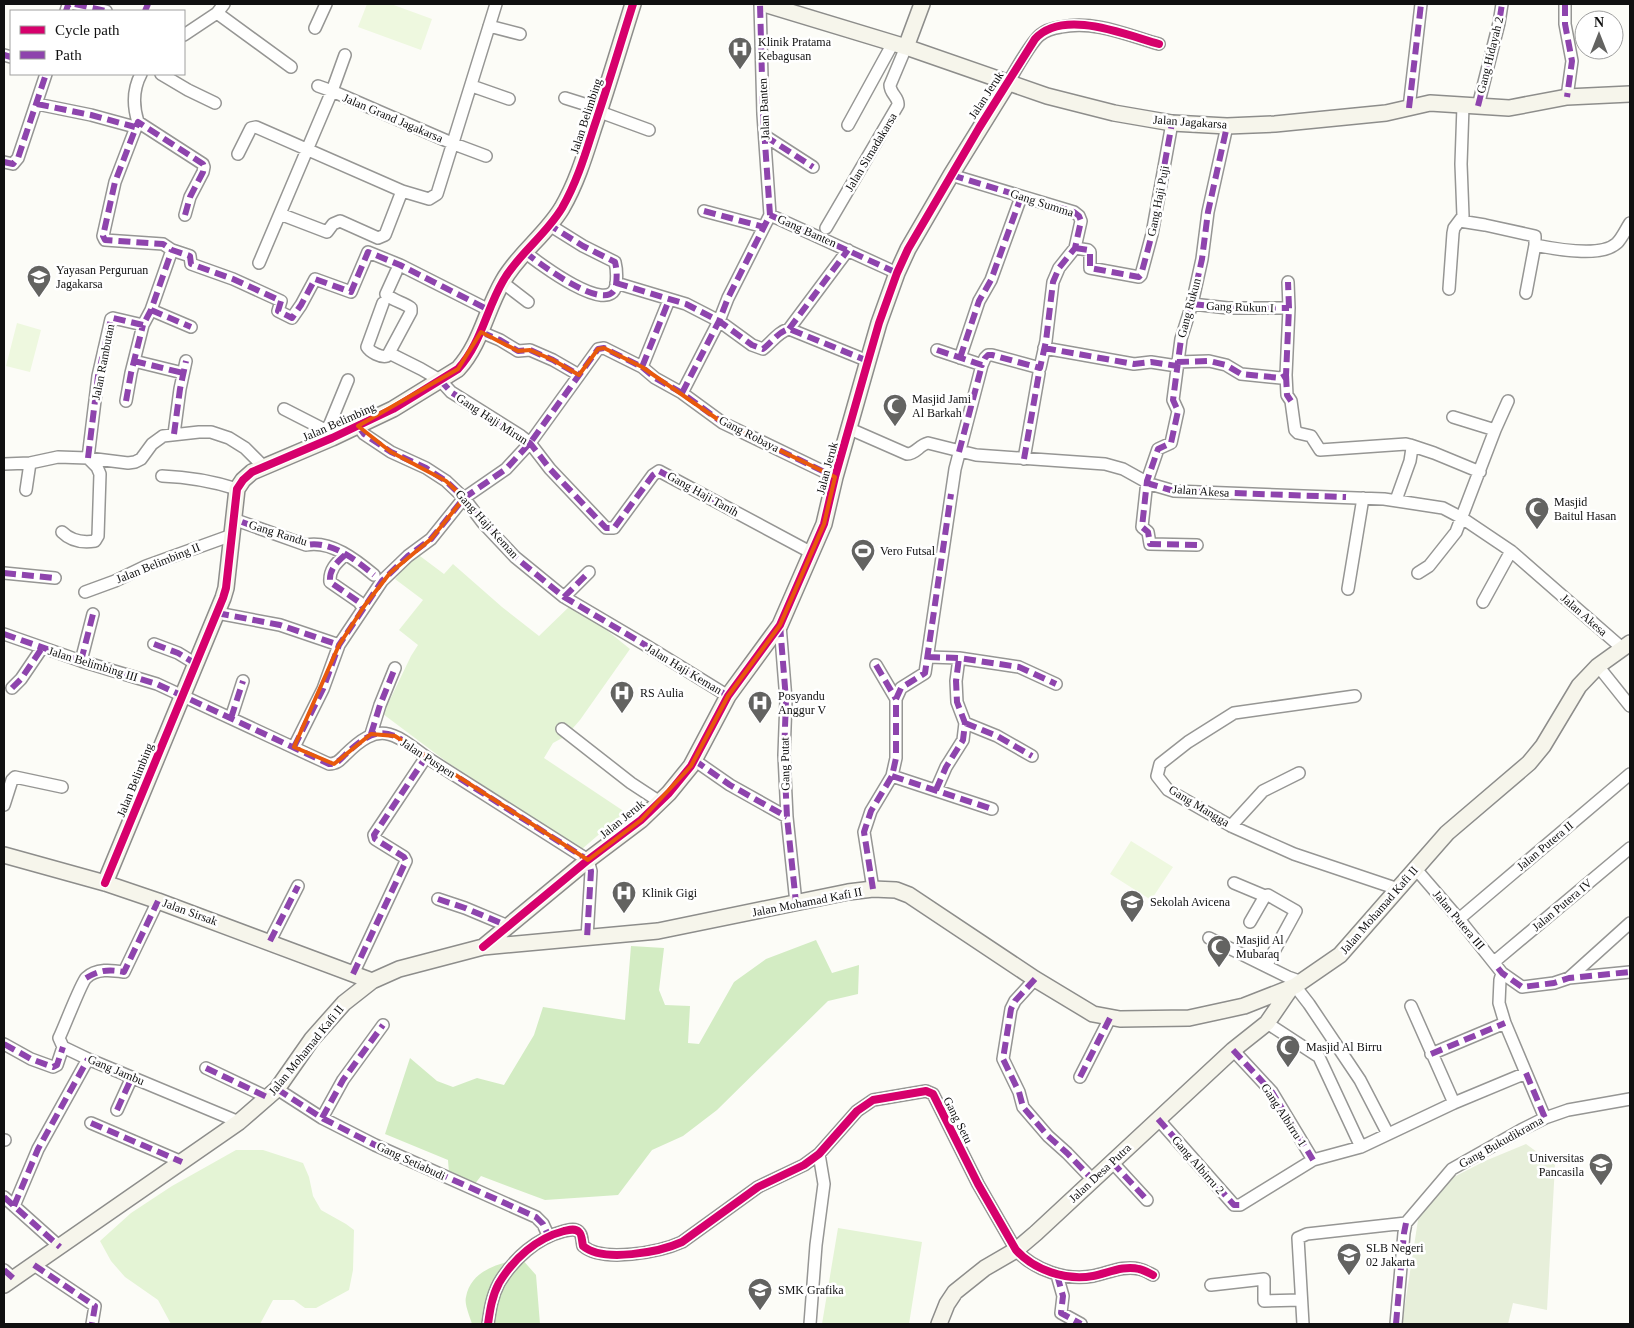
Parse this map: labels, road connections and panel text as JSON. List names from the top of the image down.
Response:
{
  "streets": {
    "street": [
      "Gang Hidayah 2",
      "Jalan Jeruk",
      "Jalan Banten",
      "Jalan Belimbing",
      "Jalan Grand Jagakarsa",
      "Jalan Jagakarsa",
      "Jalan Simadakarsa",
      "Gang Haji Puji",
      "Gang Summa",
      "Gang Banten",
      "Gang Rukun I",
      "Gang Rukun",
      "Jalan Rambutan",
      "Gang Haji Mirun",
      "Gang Robaya",
      "Jalan Akesa",
      "Gang Haji Tanih",
      "Gang Haji Keman",
      "Gang Randu",
      "Jalan Belimbing II",
      "Jalan Belimbing III",
      "Jalan Haji Keman",
      "Jalan Puspen",
      "Gang Putat",
      "Gang Mangga",
      "Jalan Putera II",
      "Jalan Mohamad Kafi II",
      "Jalan Putera IV",
      "Jalan Sirsak",
      "Jalan Putera III",
      "Gang Jambu",
      "Gang Albirru 1",
      "Gang Setu",
      "Gang Bukudikrama",
      "Gang Setiabudi",
      "Gang Albirru 2",
      "Jalan Desa Putra"
    ]
  },
  "crossings": [
    ["Gang Hidayah 2", "Jalan Jagakarsa"],
    ["Jalan Jeruk", "Jalan Jagakarsa"],
    ["Jalan Jeruk", "Gang Summa"],
    ["Jalan Jeruk", "Gang Banten"],
    ["Jalan Jeruk", "Gang Robaya"],
    ["Jalan Jeruk", "Jalan Akesa"],
    ["Jalan Jeruk", "Gang Haji Tanih"],
    ["Jalan Jeruk", "Jalan Haji Keman"],
    ["Jalan Jeruk", "Jalan Puspen"],
    ["Jalan Jeruk", "Gang Putat"],
    ["Jalan Jeruk", "Jalan Mohamad Kafi II"],
    ["Jalan Banten", "Gang Banten"],
    ["Jalan Belimbing", "Gang Haji Mirun"],
    ["Jalan Belimbing", "Gang Haji Keman"],
    ["Jalan Belimbing", "Gang Randu"],
    ["Jalan Belimbing", "Jalan Belimbing II"],
    ["Jalan Belimbing", "Jalan Belimbing III"],
    ["Jalan Belimbing", "Jalan Sirsak"],
    ["Jalan Jagakarsa", "Jalan Simadakarsa"],
    ["Jalan Jagakarsa", "Gang Haji Puji"],
    ["Jalan Jagakarsa", "Gang Rukun"],
    ["Gang Haji Puji", "Gang Summa"],
    ["Gang Banten", "Gang Robaya"],
    ["Gang Rukun I", "Gang Rukun"],
    ["Gang Rukun", "Jalan Akesa"],
    ["Gang Haji Mirun", "Gang Haji Tanih"],
    ["Jalan Akesa", "Jalan Mohamad Kafi II"],
    ["Gang Haji Keman", "Jalan Haji Keman"],
    ["Gang Putat", "Jalan Mohamad Kafi II"],
    ["Gang Mangga", "Jalan Mohamad Kafi II"],
    ["Jalan Putera II", "Jalan Putera III"],
    ["Jalan Mohamad Kafi II", "Jalan Sirsak"],
    ["Jalan Mohamad Kafi II", "Jalan Putera III"],
    ["Jalan Mohamad Kafi II", "Gang Jambu"],
    ["Jalan Mohamad Kafi II", "Gang Setiabudi"],
    ["Jalan Mohamad Kafi II", "Jalan Desa Putra"],
    ["Jalan Putera IV", "Jalan Putera III"],
    ["Gang Albirru 1", "Gang Albirru 2"],
    ["Gang Albirru 1", "Jalan Desa Putra"],
    ["Gang Setu", "Jalan Desa Putra"],
    ["Gang Albirru 2", "Jalan Desa Putra"]
  ],
  "places": {
    "hospital": [
      "Klinik Pratama Kebagusan",
      "RS Aulia",
      "Posyandu Anggur V",
      "Klinik Gigi"
    ],
    "school or university": [
      "Yayasan Perguruan Jagakarsa",
      "Sekolah Avicena",
      "Universitas Pancasila",
      "SLB Negeri 02 Jakarta",
      "SMK Grafika"
    ],
    "mosque": [
      "Masjid Jami Al Barkah",
      "Masjid Baitul Hasan",
      "Masjid Al Mubaraq",
      "Masjid Al Birru"
    ],
    "sports": ["Vero Futsal"]
  },
  "legend": ["Cycle path", "Path"],
  "north": "top"
}
